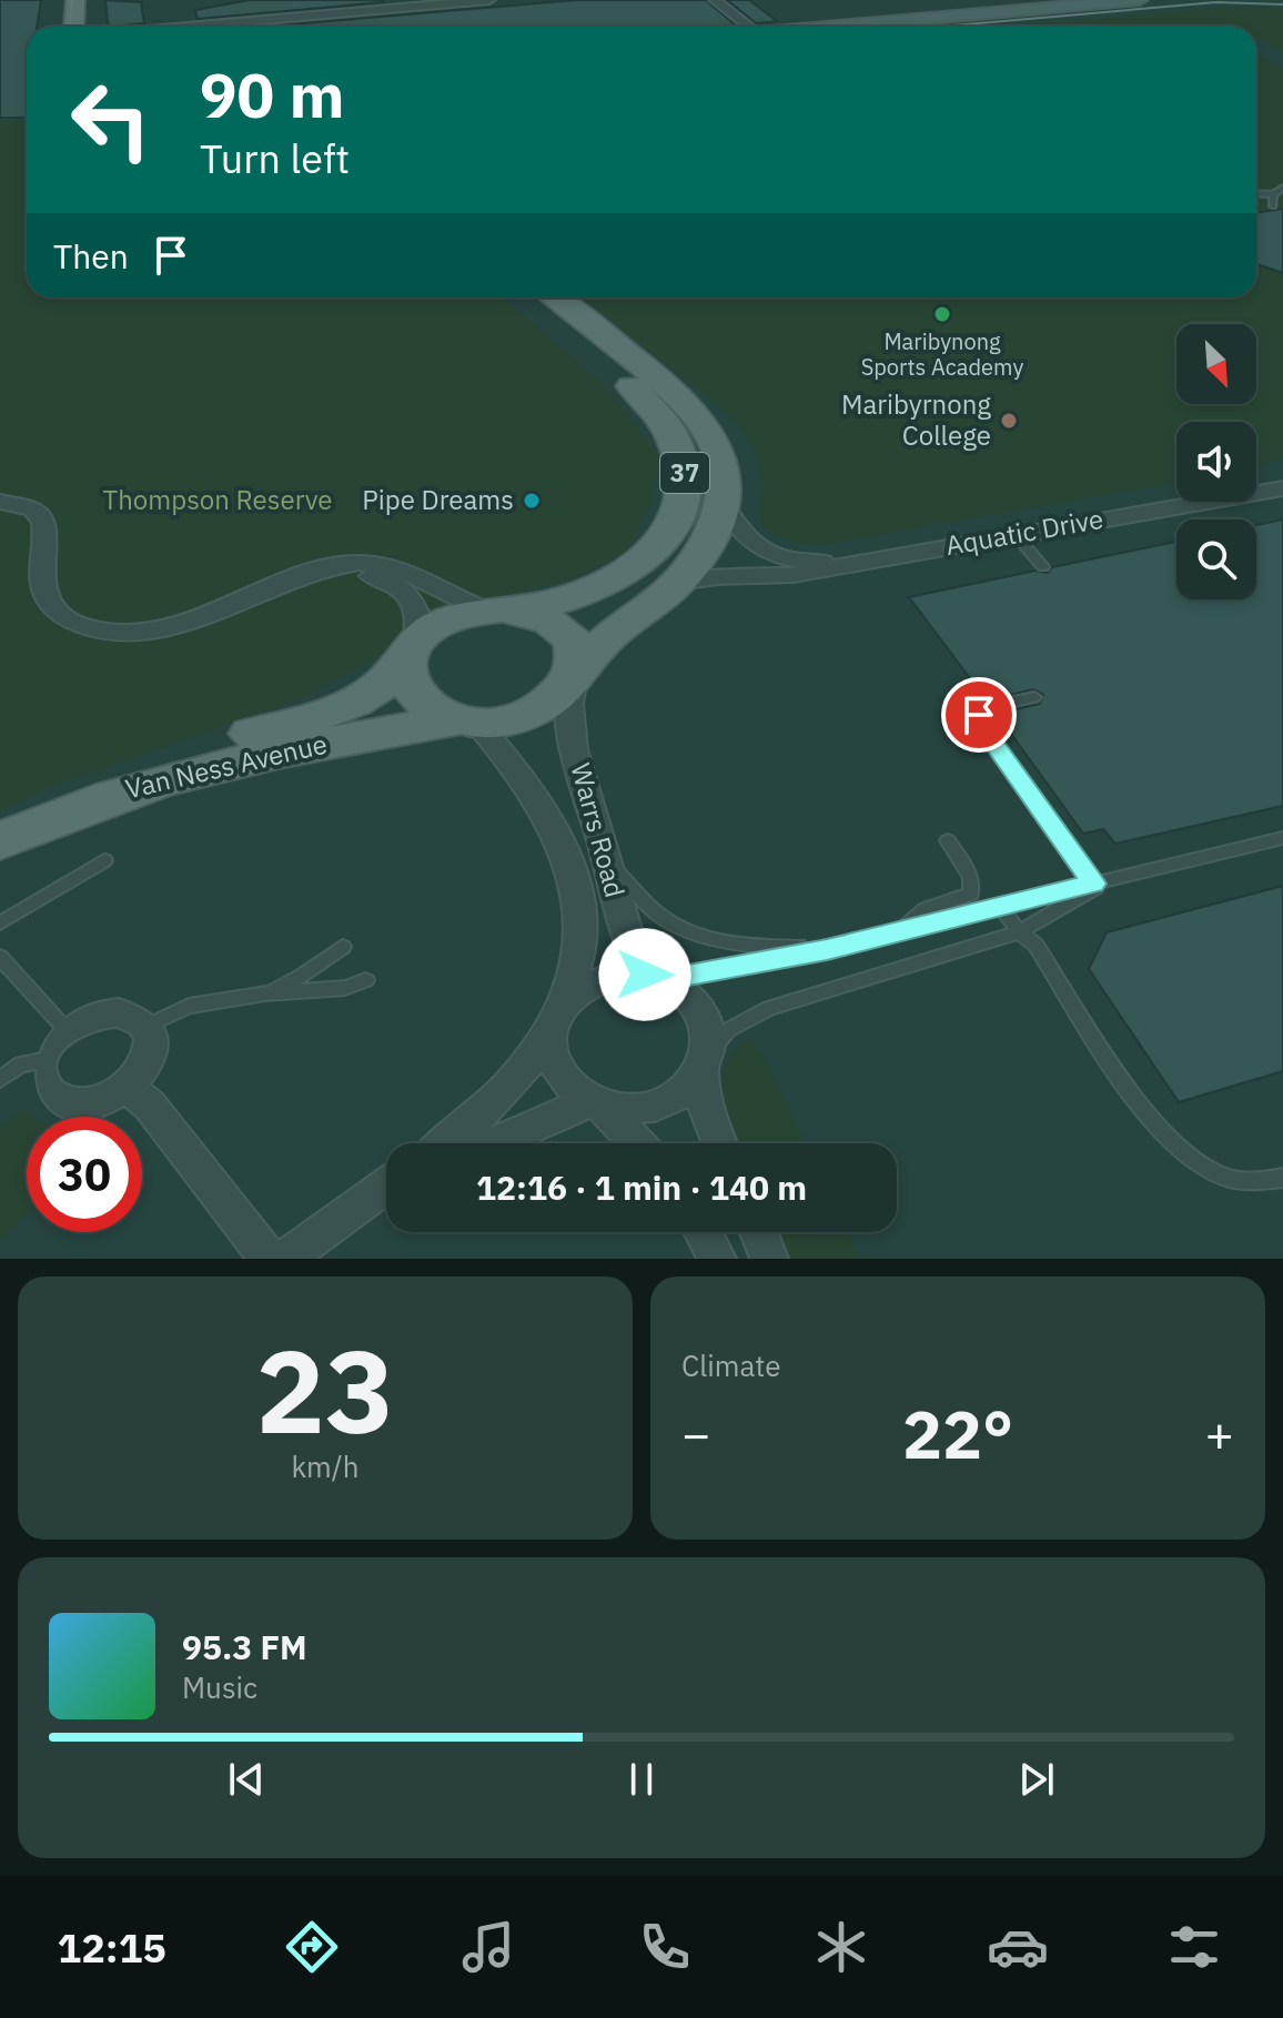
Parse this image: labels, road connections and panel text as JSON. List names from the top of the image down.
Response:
{
  "streets": {
    "main road": ["37", "Van Ness Avenue"],
    "street": ["Aquatic Drive", "Warrs Road"]
  },
  "crossings": [
    ["37", "Aquatic Drive"],
    ["37", "Van Ness Avenue"],
    ["37", "Warrs Road"],
    ["Van Ness Avenue", "Warrs Road"]
  ],
  "parks": ["Thompson Reserve"],
  "places": ["Maribynong Sports Academy", "Maribyrnong College", "Pipe Dreams"],
  "north": "bottom right",
  "page": {
    "turn": ["90 m", "Turn left"],
    "then": "Then",
    "limit": "30",
    "trip": "12:16 · 1 min · 140 m",
    "tile": [
      ["23", "km/h"],
      "Climate"
    ],
    "heat": ["−", "22°", "+"],
    "song": ["95.3 FM", "Music"],
    "tabs": "12:15"
  }
}
